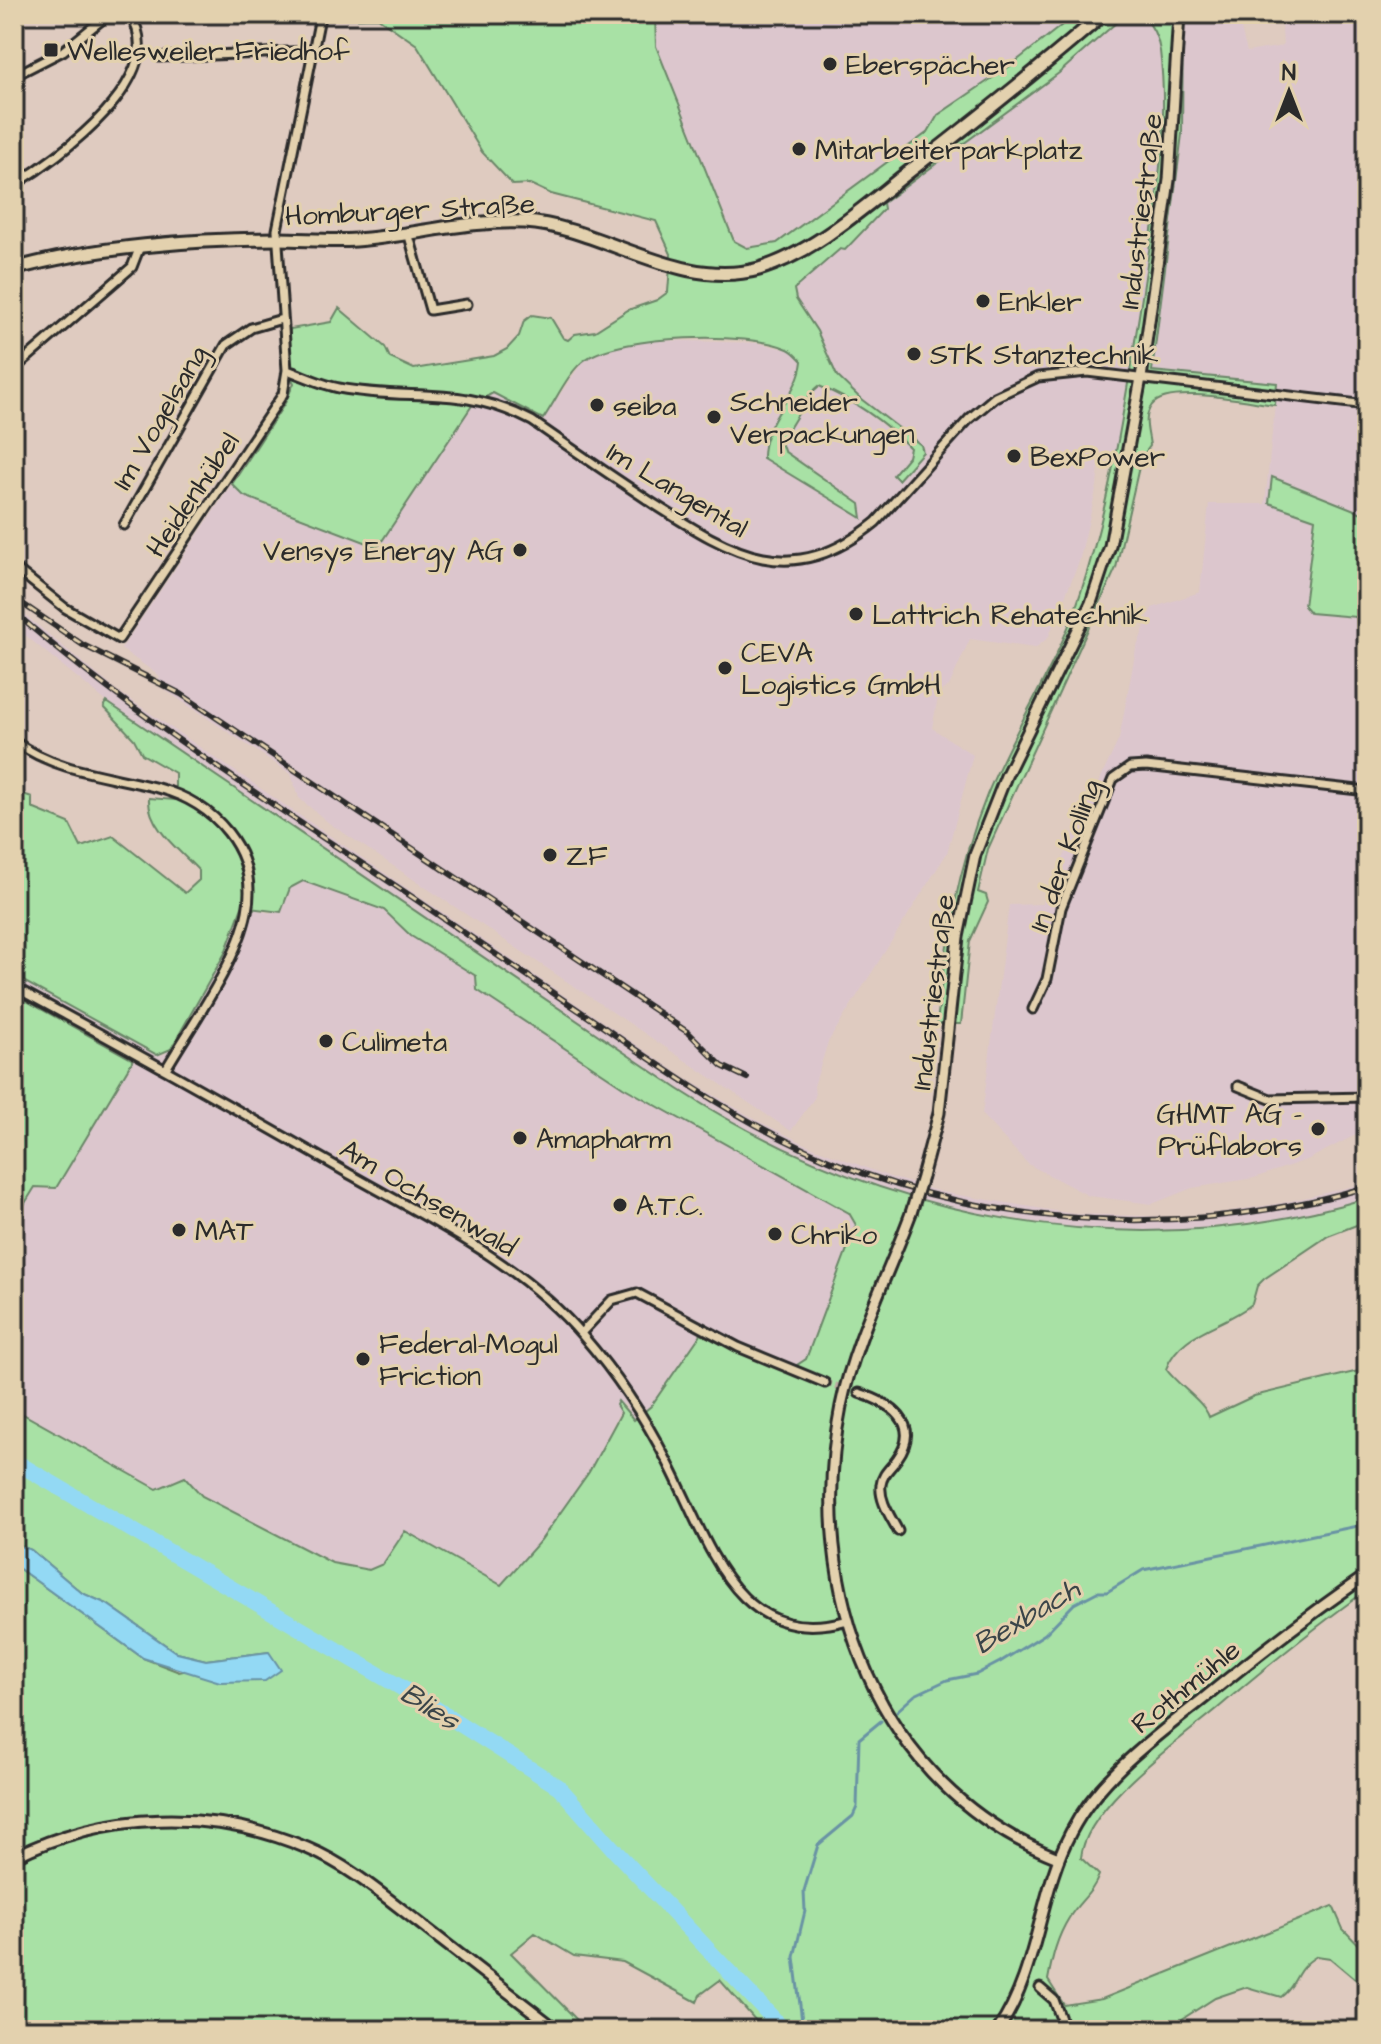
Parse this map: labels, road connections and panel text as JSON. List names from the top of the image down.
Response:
{
  "streets": {
    "main road": ["Homburger Straße"],
    "street": [
      "Industriestraße",
      "Im Vogelsang",
      "Im Langental",
      "Heidenhübel",
      "In der Kolling",
      "Am Ochsenwald",
      "Rothmühle"
    ]
  },
  "crossings": [
    ["Homburger Straße", "Heidenhübel"],
    ["Industriestraße", "Im Langental"],
    ["Industriestraße", "Am Ochsenwald"],
    ["Industriestraße", "Rothmühle"],
    ["Im Vogelsang", "Heidenhübel"],
    ["Im Langental", "Heidenhübel"]
  ],
  "water": ["Bexbach", "Blies"],
  "places": {
    "transit": ["Wellesweiler Friedhof"],
    "other": [
      "Eberspächer",
      "Mitarbeiterparkplatz",
      "Enkler",
      "STK Stanztechnik",
      "seiba",
      "Schneider Verpackungen",
      "BexPower",
      "Vensys Energy AG",
      "Lattrich Rehatechnik",
      "CEVA Logistics GmbH",
      "ZF",
      "Culimeta",
      "GHMT AG - Prüflabors",
      "Amapharm",
      "A.T.C.",
      "MAT",
      "Chriko",
      "Federal-Mogul Friction"
    ]
  },
  "north": "top"
}
